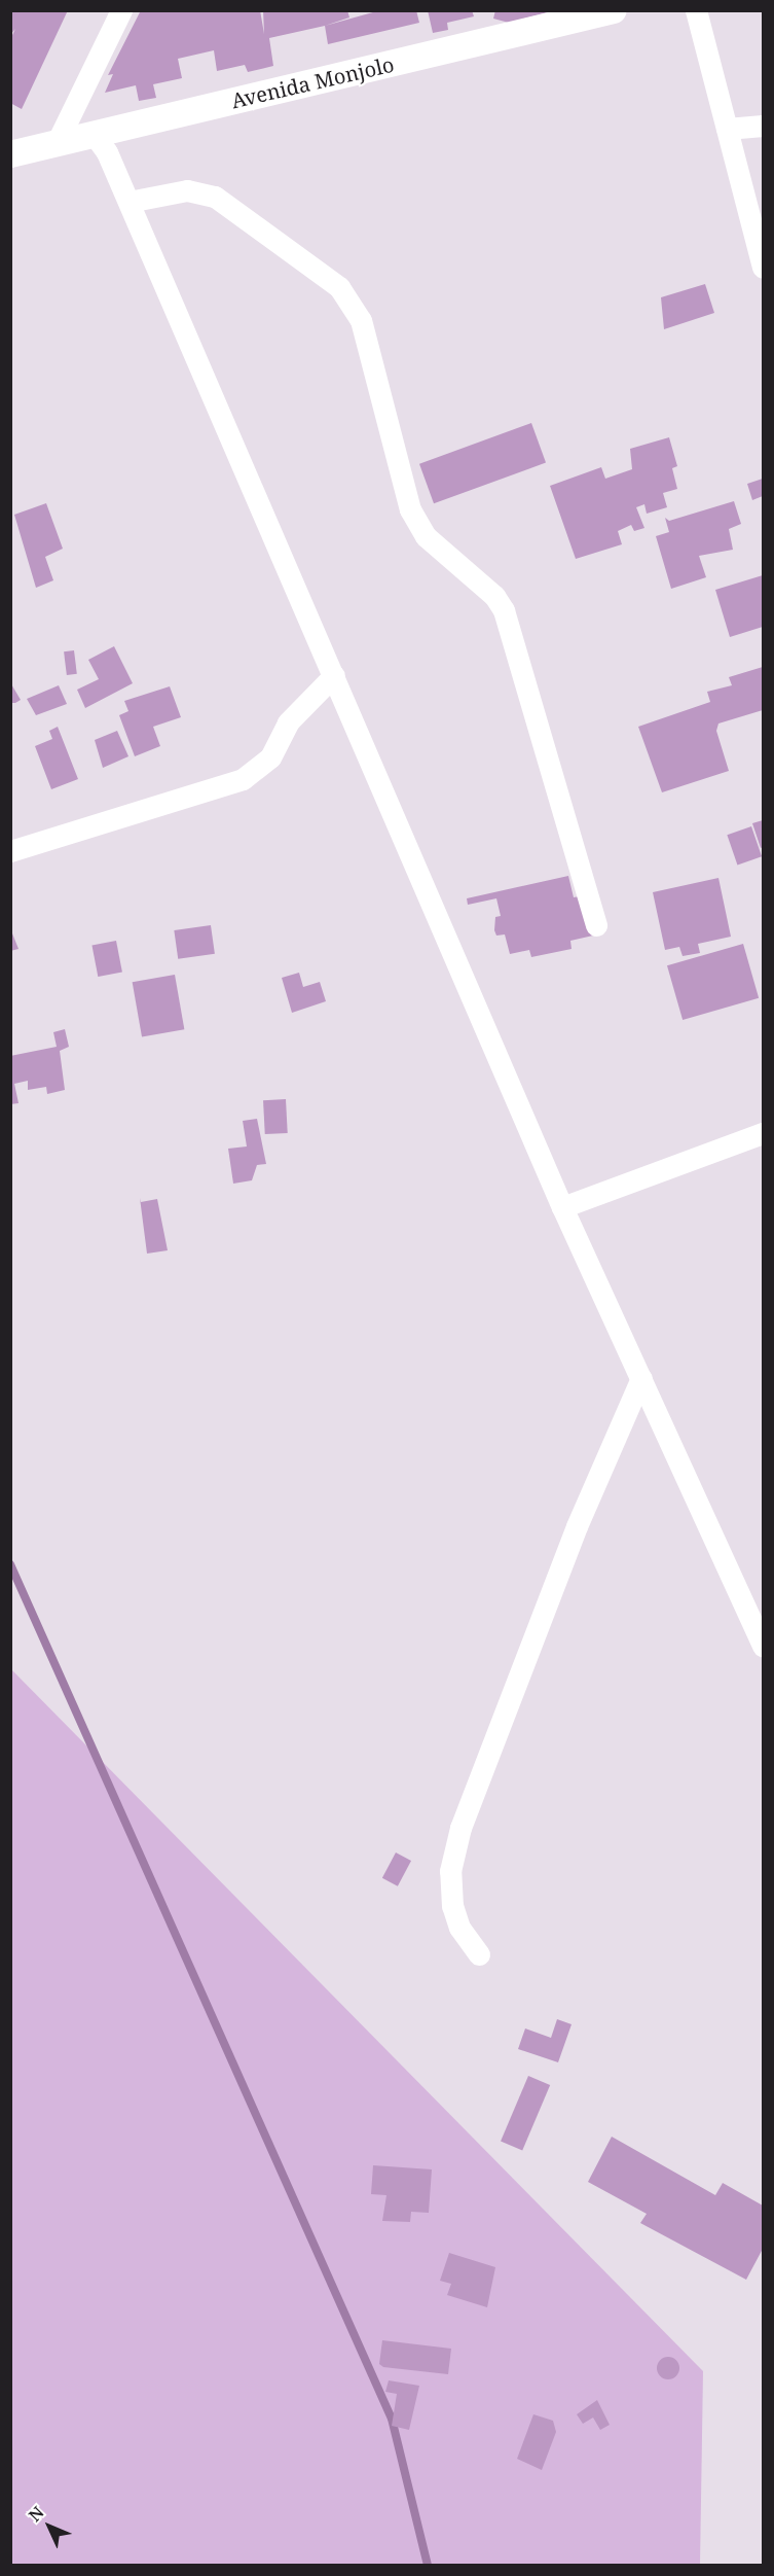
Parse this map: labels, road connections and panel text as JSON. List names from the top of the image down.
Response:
{
  "streets": {
    "street": ["Avenida Monjolo"]
  },
  "north": "top left"
}
